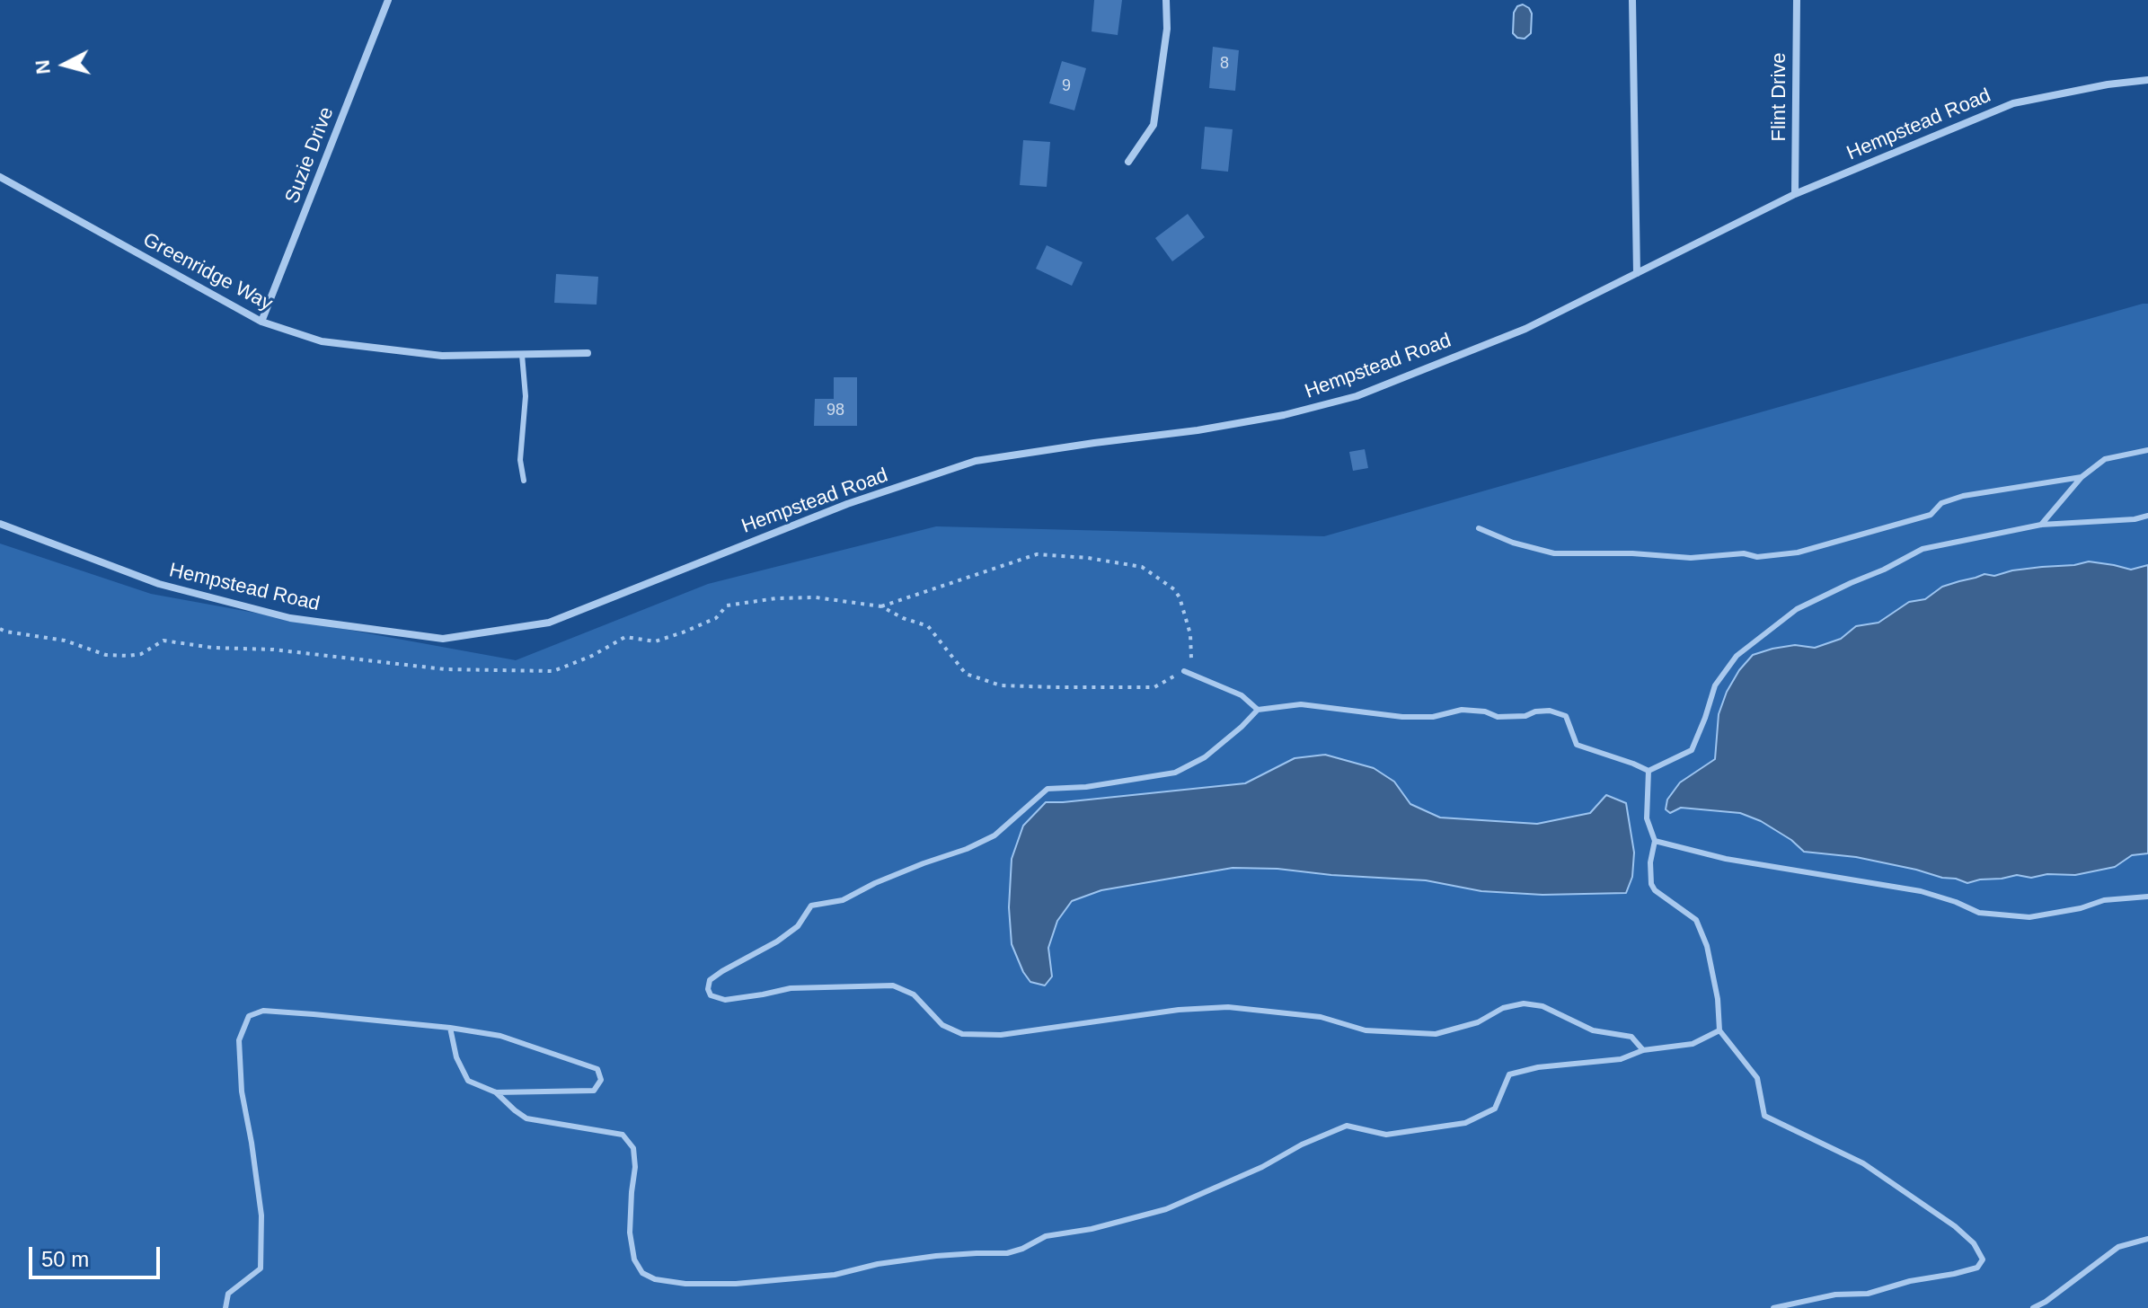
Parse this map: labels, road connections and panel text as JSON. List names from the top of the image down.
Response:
{
  "streets": {
    "street": [
      "Flint Drive",
      "Hempstead Road",
      "Suzie Drive",
      "Greenridge Way"
    ]
  },
  "crossings": [
    ["Flint Drive", "Hempstead Road"],
    ["Suzie Drive", "Greenridge Way"]
  ],
  "house_numbers": ["8", "9", "98"],
  "scale_bar": "50 m",
  "north": "left"
}
